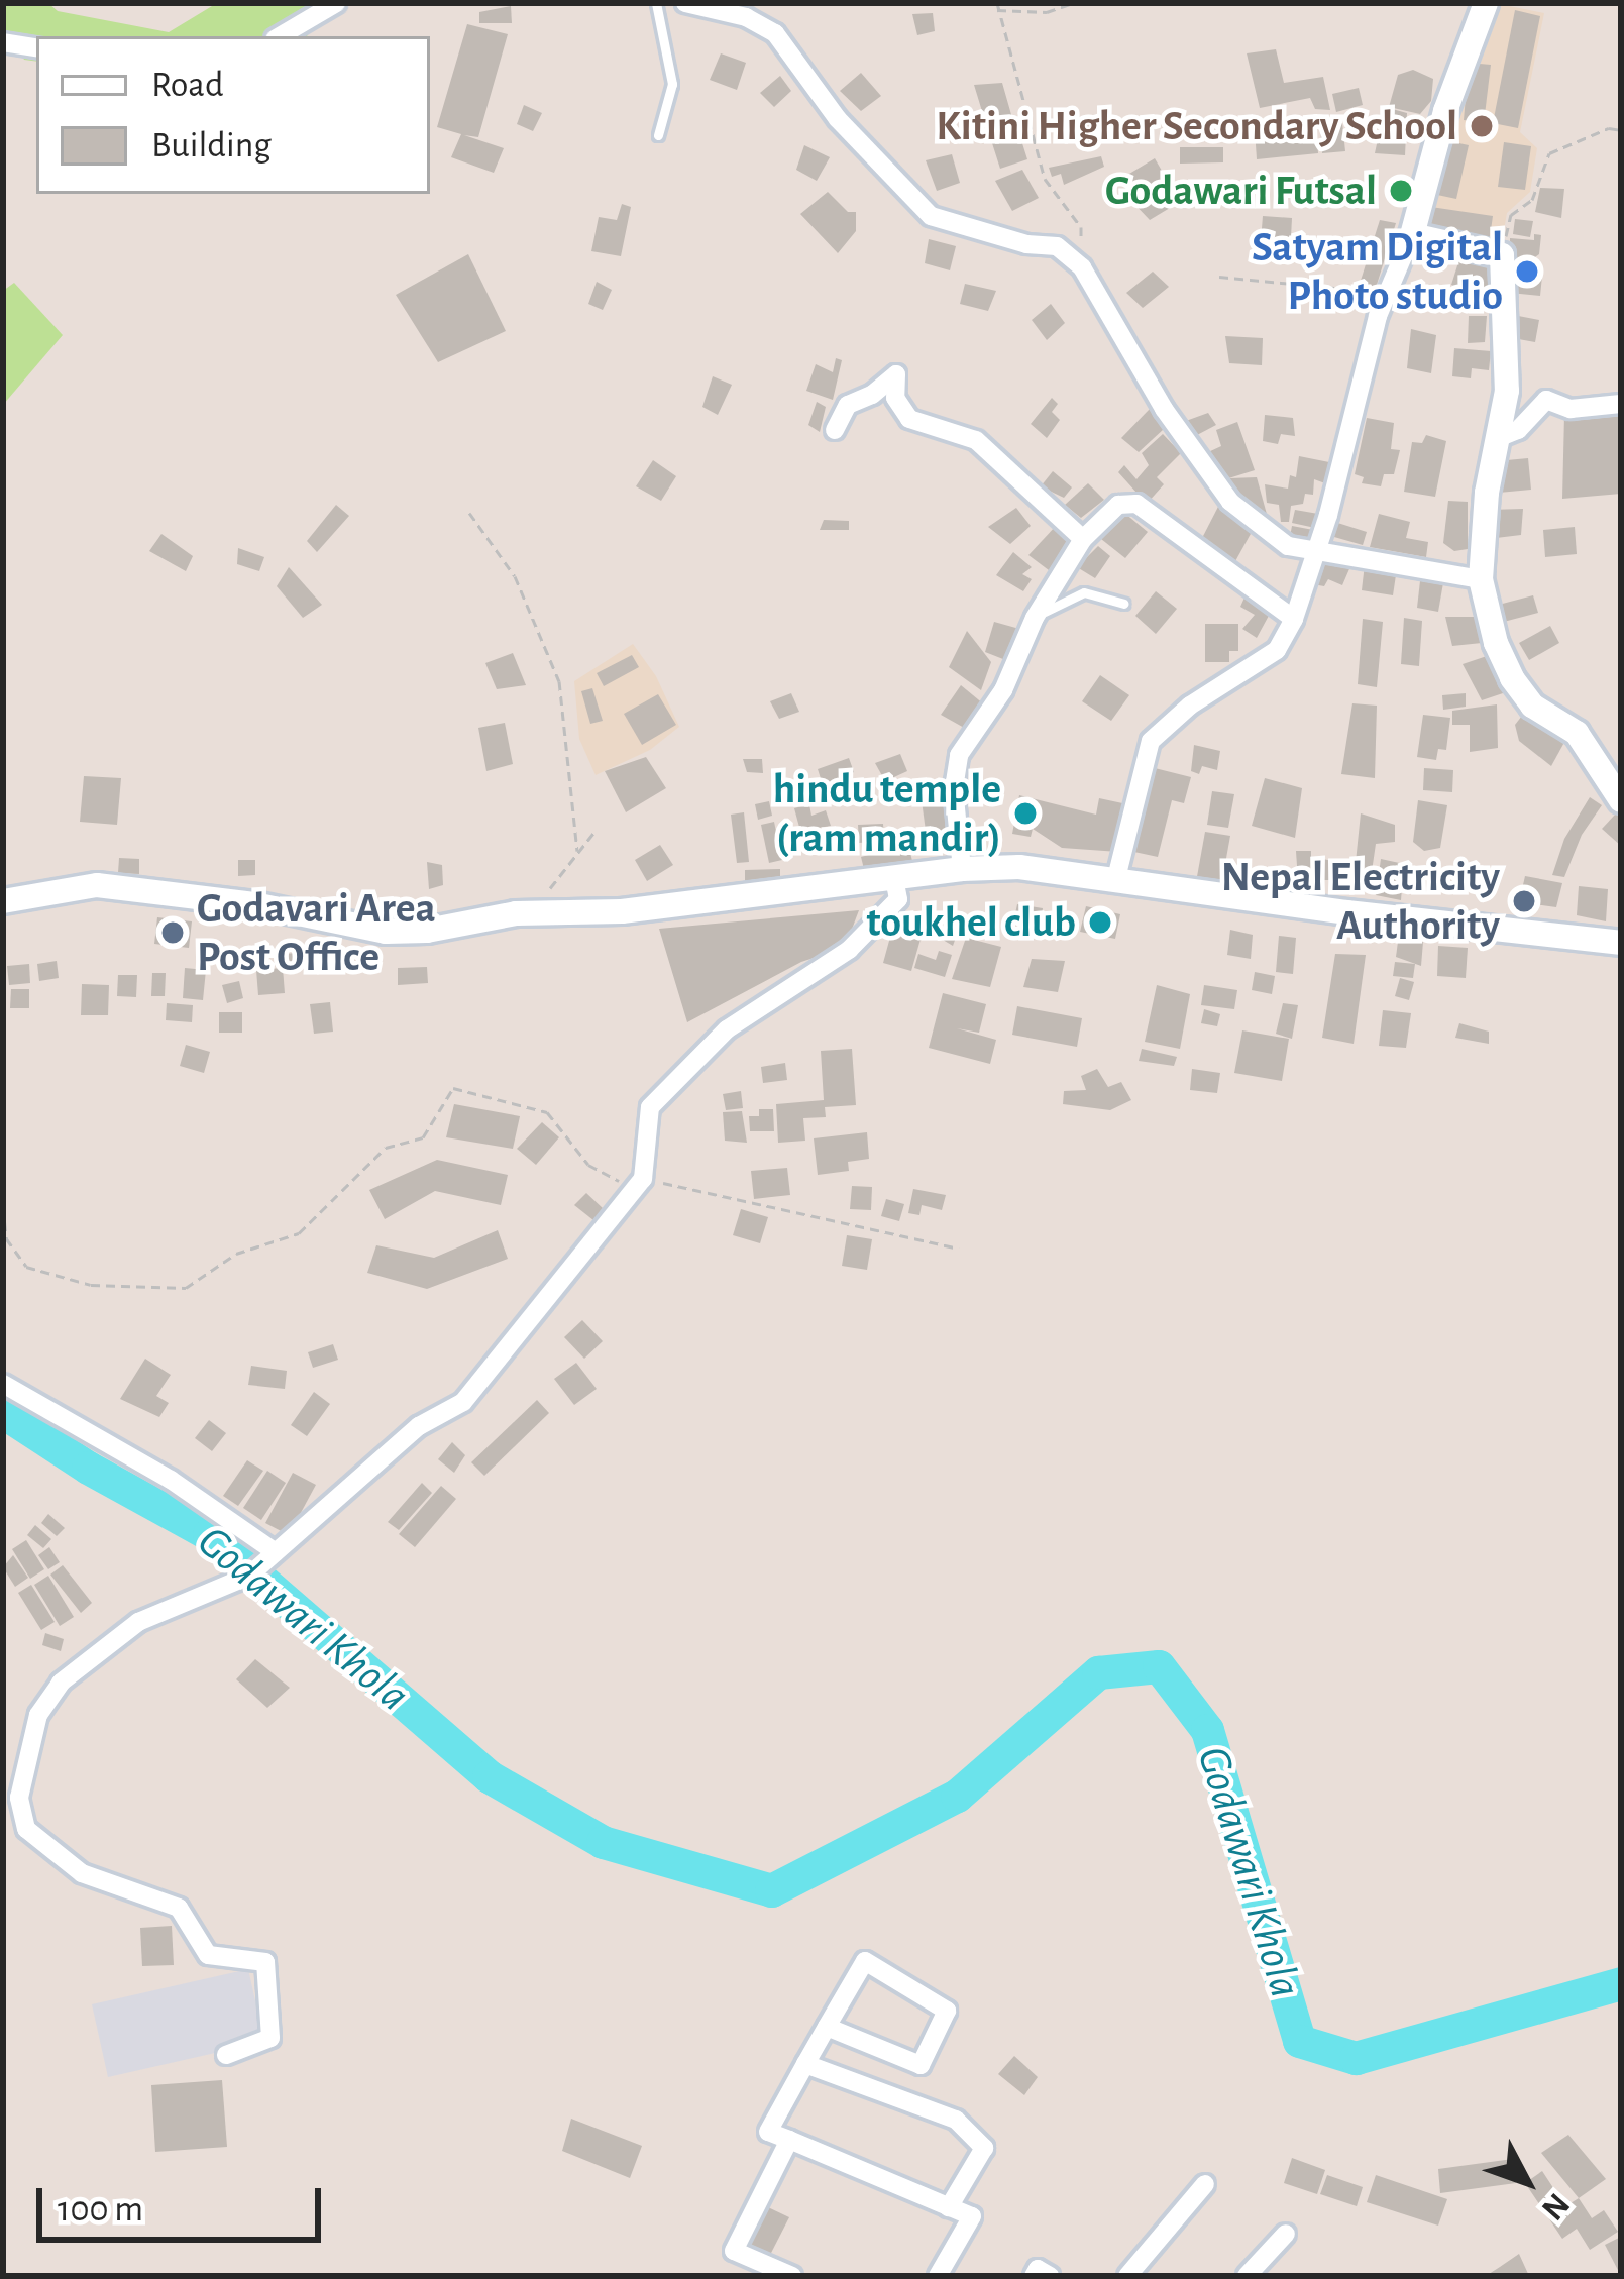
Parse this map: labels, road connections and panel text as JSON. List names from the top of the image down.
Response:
{
  "water": ["Godawari Khola"],
  "places": [
    "Kitini Higher Secondary School",
    "Godawari Futsal",
    "Satyam Digital Photo studio",
    "hindu temple (ram mandir)",
    "Nepal Electricity Authority",
    "toukhel club",
    "Godavari Area Post Office"
  ],
  "legend": ["Road", "Building"],
  "scale_bar": "100 m",
  "north": "bottom right"
}
